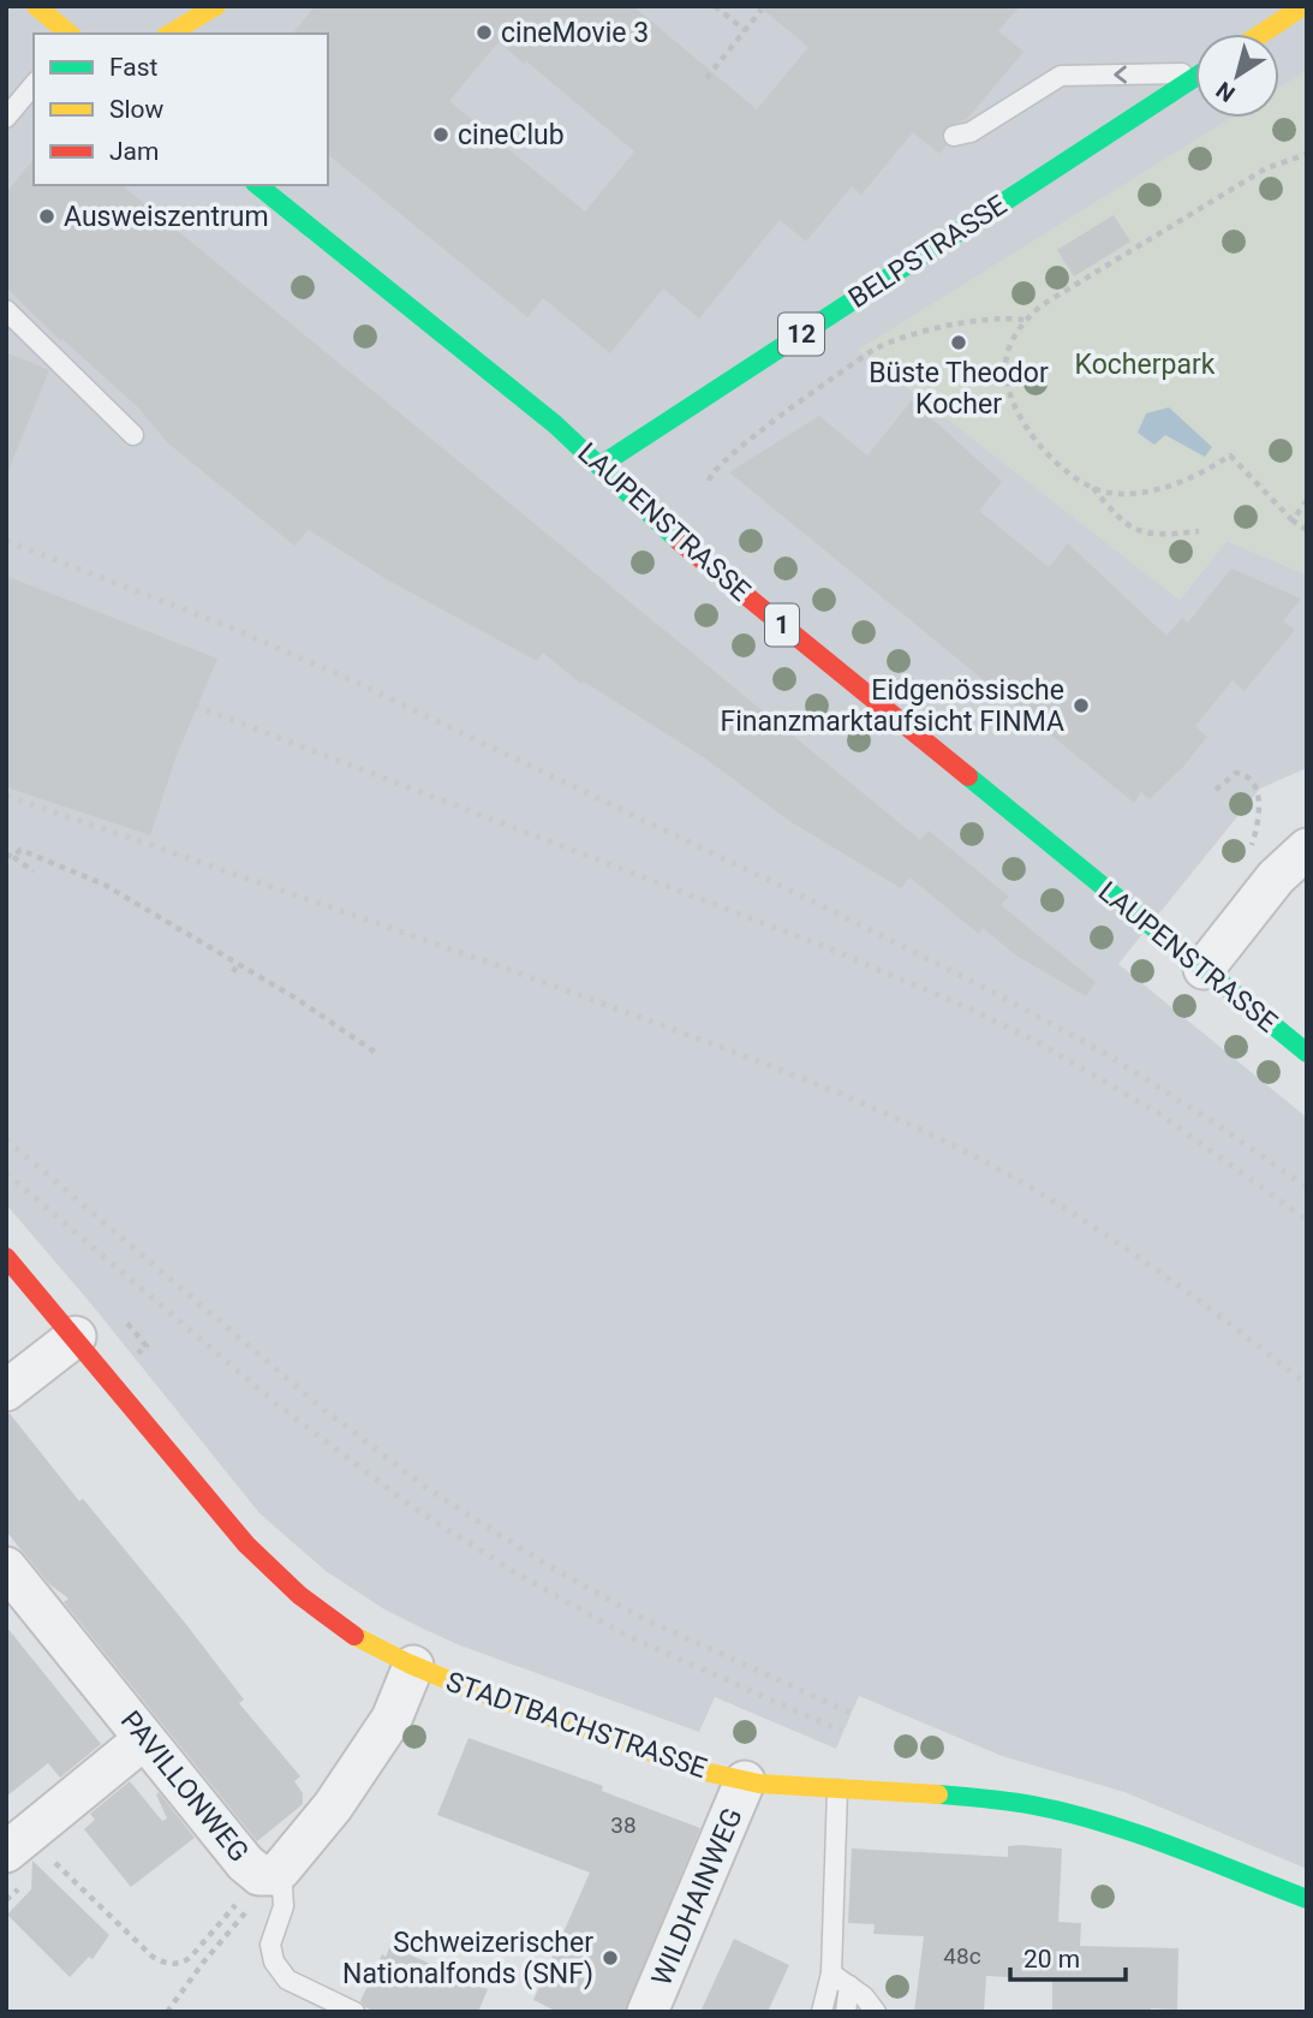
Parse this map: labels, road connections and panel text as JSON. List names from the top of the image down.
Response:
{
  "streets": {
    "main road": [
      "BELPSTRASSE",
      "12",
      "LAUPENSTRASSE",
      "1",
      "STADTBACHSTRASSE"
    ],
    "street": ["PAVILLONWEG", "WILDHAINWEG"]
  },
  "crossings": [
    ["BELPSTRASSE", "LAUPENSTRASSE"],
    ["STADTBACHSTRASSE", "PAVILLONWEG"],
    ["STADTBACHSTRASSE", "WILDHAINWEG"]
  ],
  "parks": ["Kocherpark"],
  "places": [
    "cineMovie 3",
    "cineClub",
    "Ausweiszentrum",
    "Büste Theodor Kocher",
    "Eidgenössische Finanzmarktaufsicht FINMA",
    "Schweizerischer Nationalfonds (SNF)"
  ],
  "house_numbers": ["38", "48c"],
  "legend": ["Fast", "Slow", "Jam"],
  "scale_bar": "20 m",
  "north": "bottom left"
}
